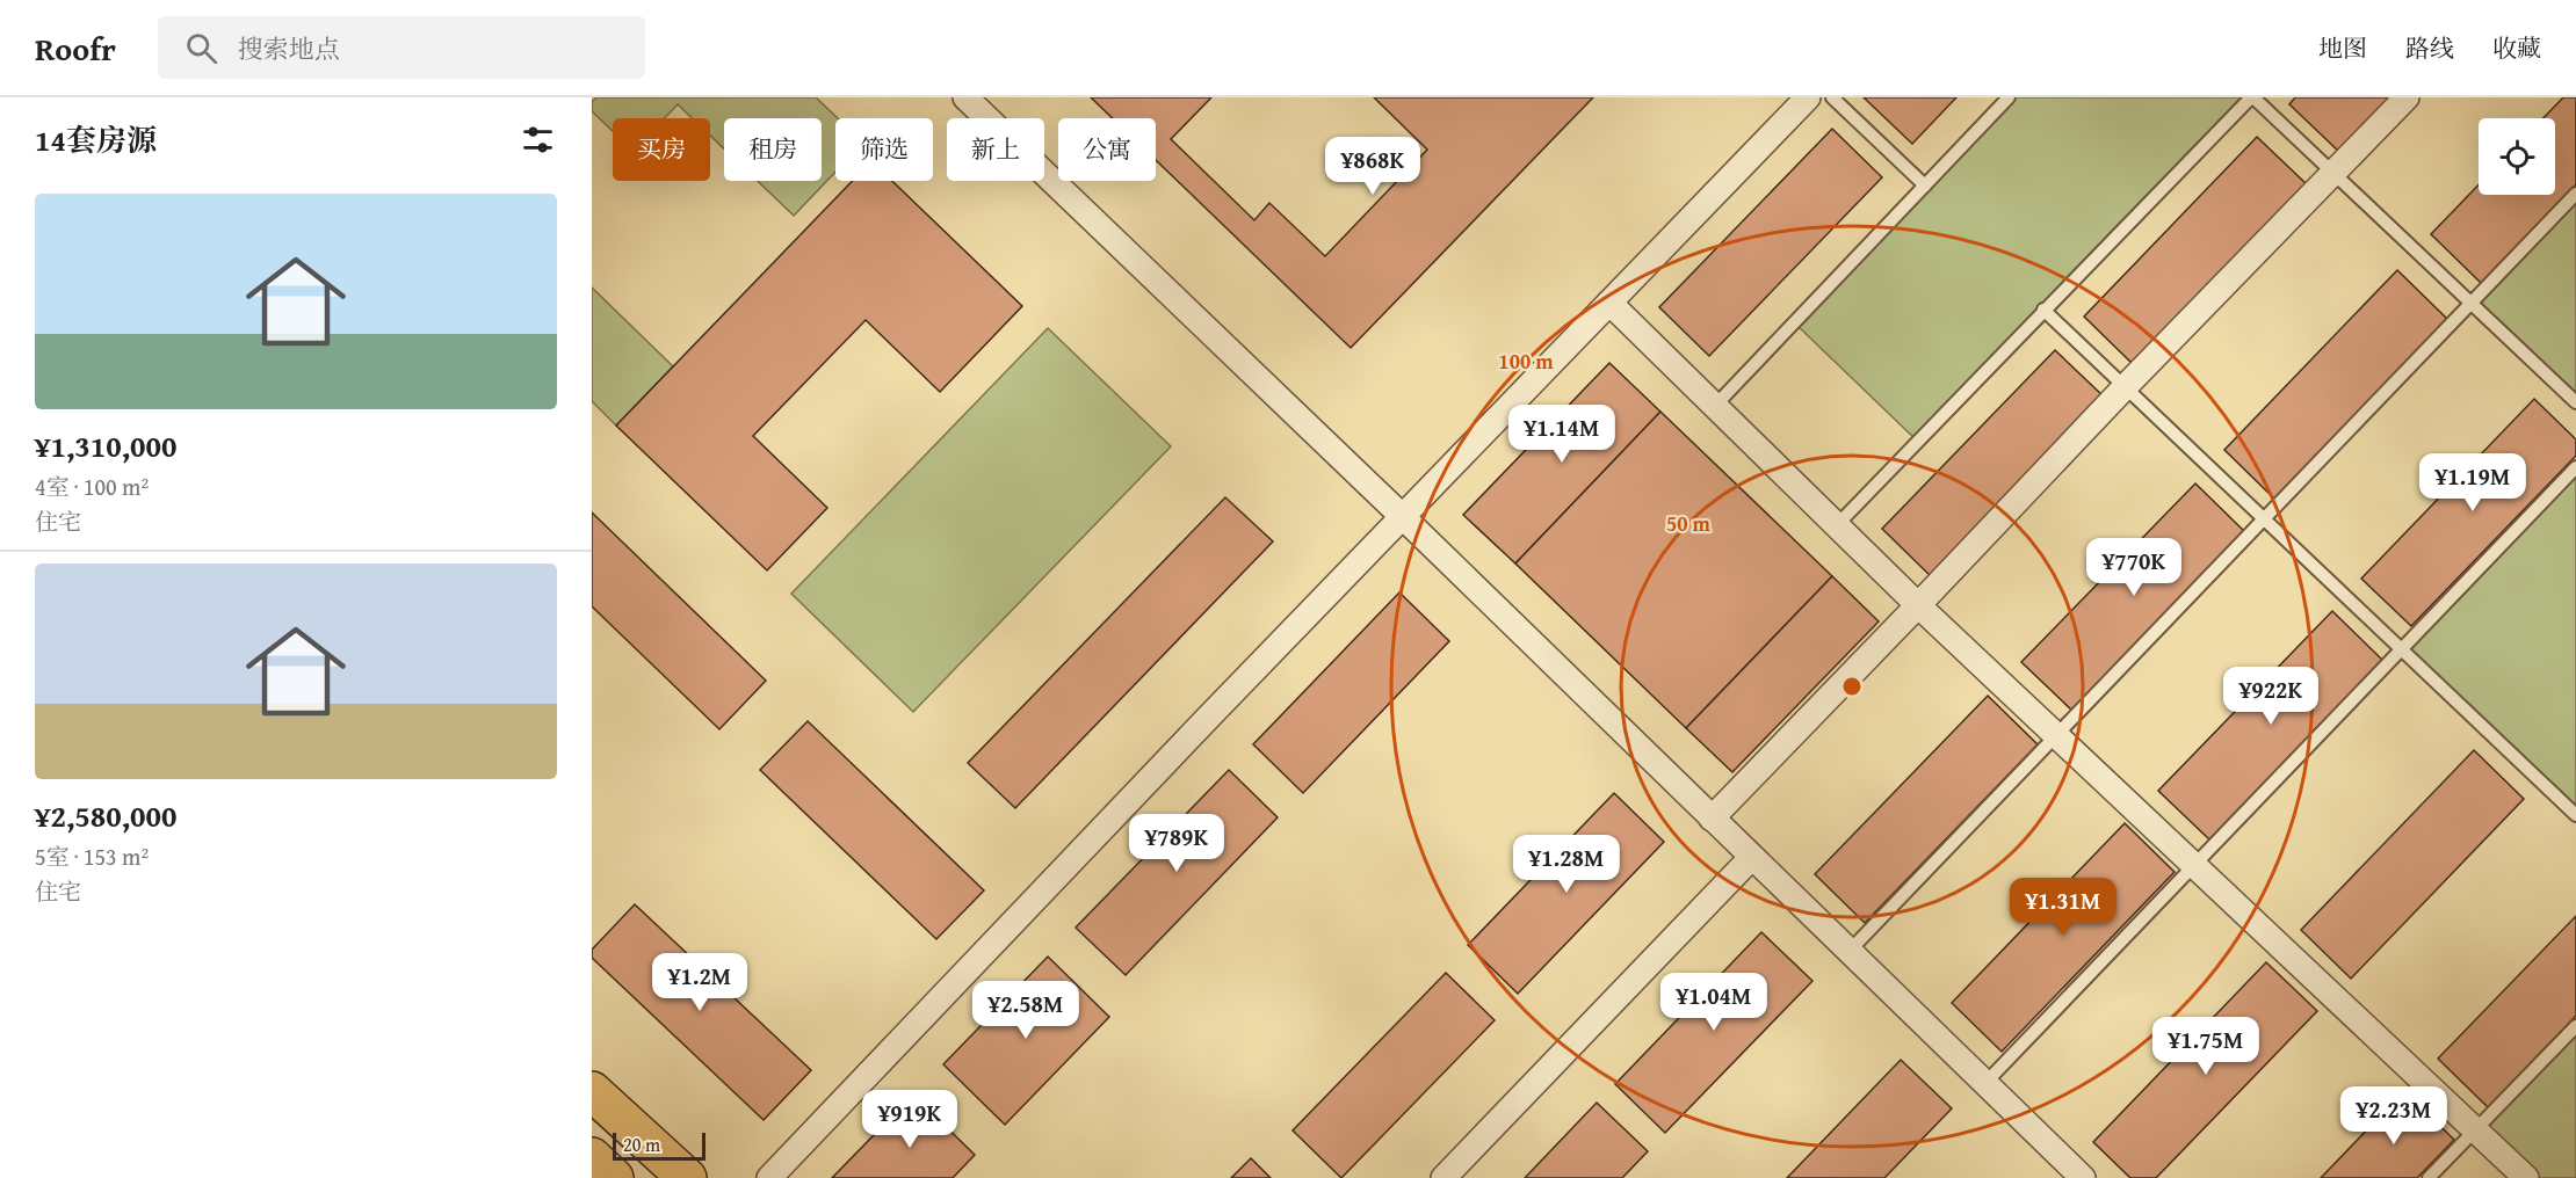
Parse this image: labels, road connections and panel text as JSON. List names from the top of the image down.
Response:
{
  "scale_bar": "20 m",
  "page": {
    "header": "Roofr",
    "search": "搜索地点",
    "nav": ["地图", "路线", "收藏"],
    "heading": "14套房源",
    "chip": [
      "买房",
      "租房",
      "筛选",
      "新上",
      "公寓"
    ],
    "price": [
      "¥868K",
      "¥1.14M",
      "¥1.19M",
      "¥770K",
      "¥922K",
      "¥789K",
      "¥1.28M",
      "¥1.31M",
      "¥1.2M",
      "¥1.04M",
      "¥2.58M",
      "¥1.75M",
      "¥2.23M",
      "¥919K"
    ],
    "list": [
      {
        "name": "¥1,310,000",
        "note": "4室 · 100 m² · 住宅"
      },
      {
        "name": "¥2,580,000",
        "note": "5室 · 153 m² · 住宅"
      }
    ],
    "scale": "20 m"
  },
  "rings": ["100 m", "50 m"]
}
